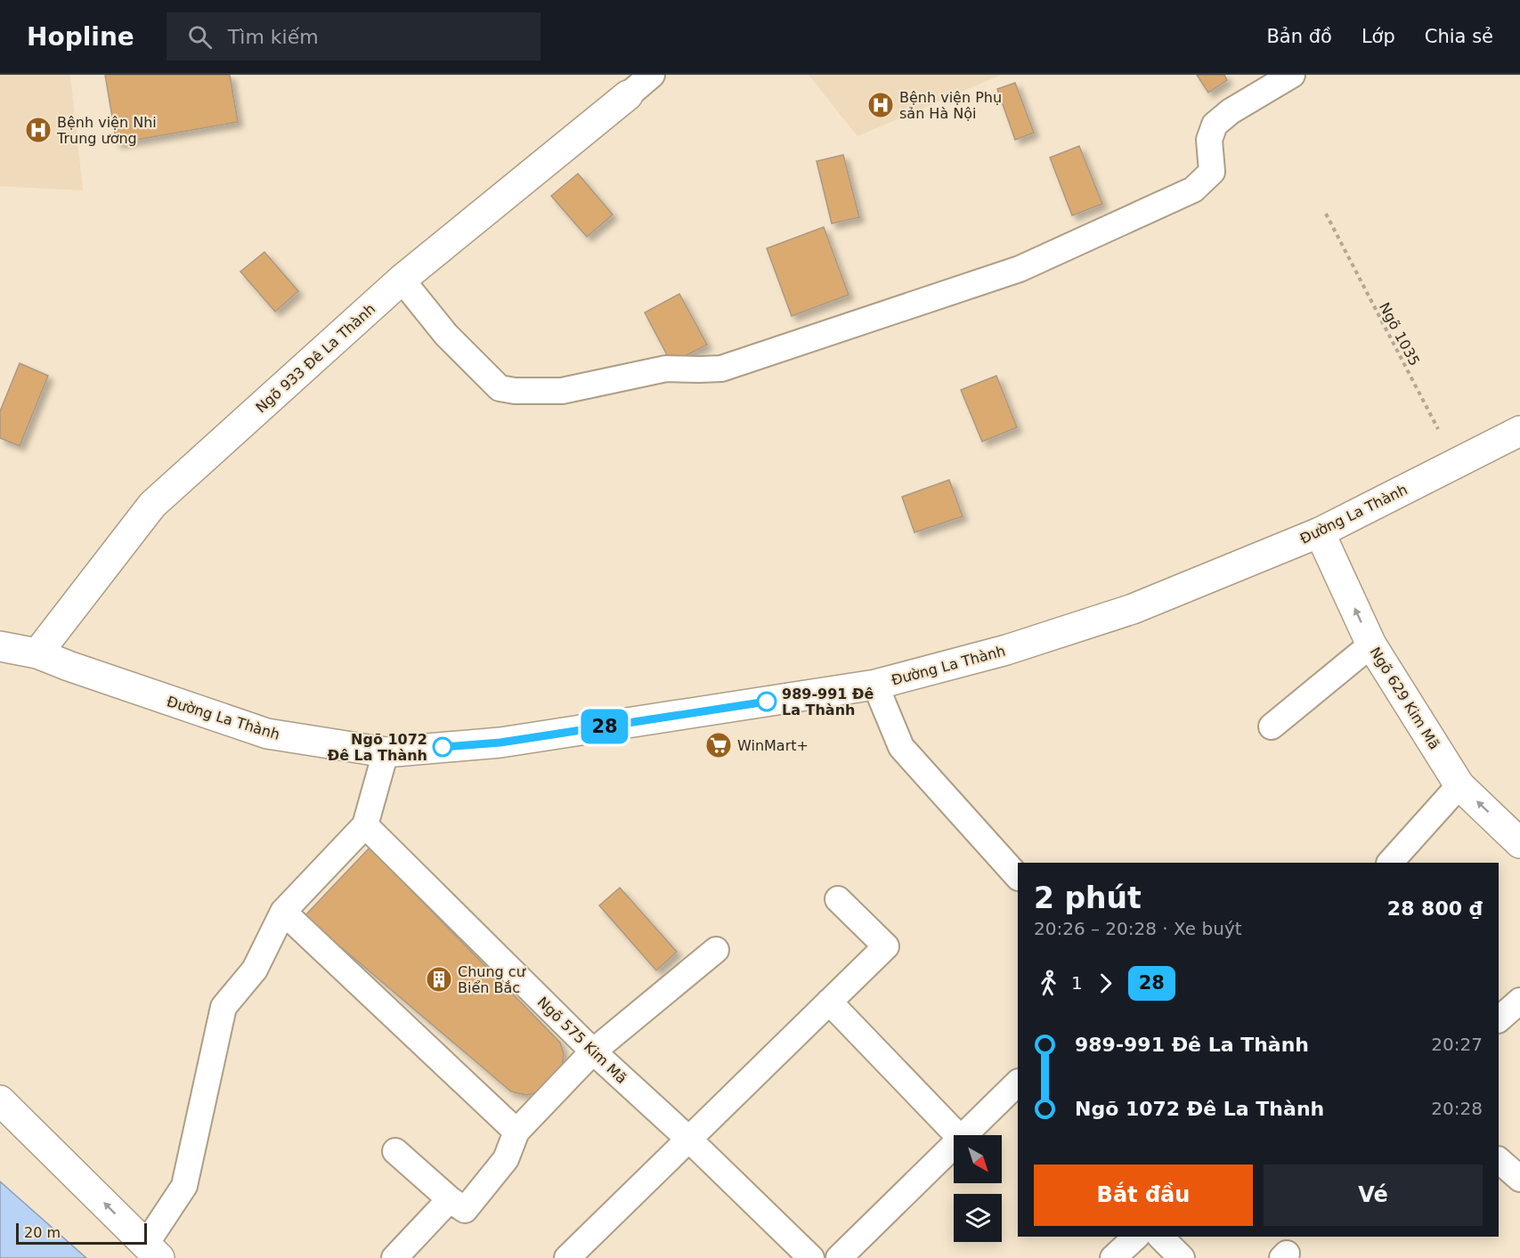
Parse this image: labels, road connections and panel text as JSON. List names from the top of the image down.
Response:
{
  "streets": {
    "main road": ["Ngõ 933 Đê La Thành", "Đường La Thành", "Ngõ 629 Kim Mã"],
    "lane": ["Ngõ 575 Kim Mã"],
    "path": ["Ngõ 1035"]
  },
  "crossings": [
    ["Ngõ 1035", "Đường La Thành"],
    ["Ngõ 933 Đê La Thành", "Đường La Thành"],
    ["Đường La Thành", "Ngõ 629 Kim Mã"]
  ],
  "one_way": ["Ngõ 629 Kim Mã"],
  "places": {
    "hospital": ["Bệnh viện Phụ sản Hà Nội", "Bệnh viện Nhi Trung ương"],
    "other": ["989-991 Đê La Thành", "Ngõ 1072 Đê La Thành"],
    "supermarket": ["WinMart+"],
    "building": ["Chung cư Biển Bắc"]
  },
  "lines": ["bus line 28"],
  "scale_bar": "20 m",
  "north": "bottom right",
  "page": {
    "header": "Hopline",
    "search": "Tìm kiếm",
    "nav": ["Bản đồ", "Lớp", "Chia sẻ"],
    "on_map": "28",
    "heading": ["2 phút", "20:26 – 20:28 · Xe buýt", "28 800 ₫"],
    "legs": ["1", "28"],
    "list": [
      {
        "name": "989-991 Đê La Thành",
        "value": "20:27"
      },
      {
        "name": "Ngõ 1072 Đê La Thành",
        "value": "20:28"
      }
    ],
    "buttons": ["Bắt đầu", "Vé"],
    "scale": "20 m"
  }
}
